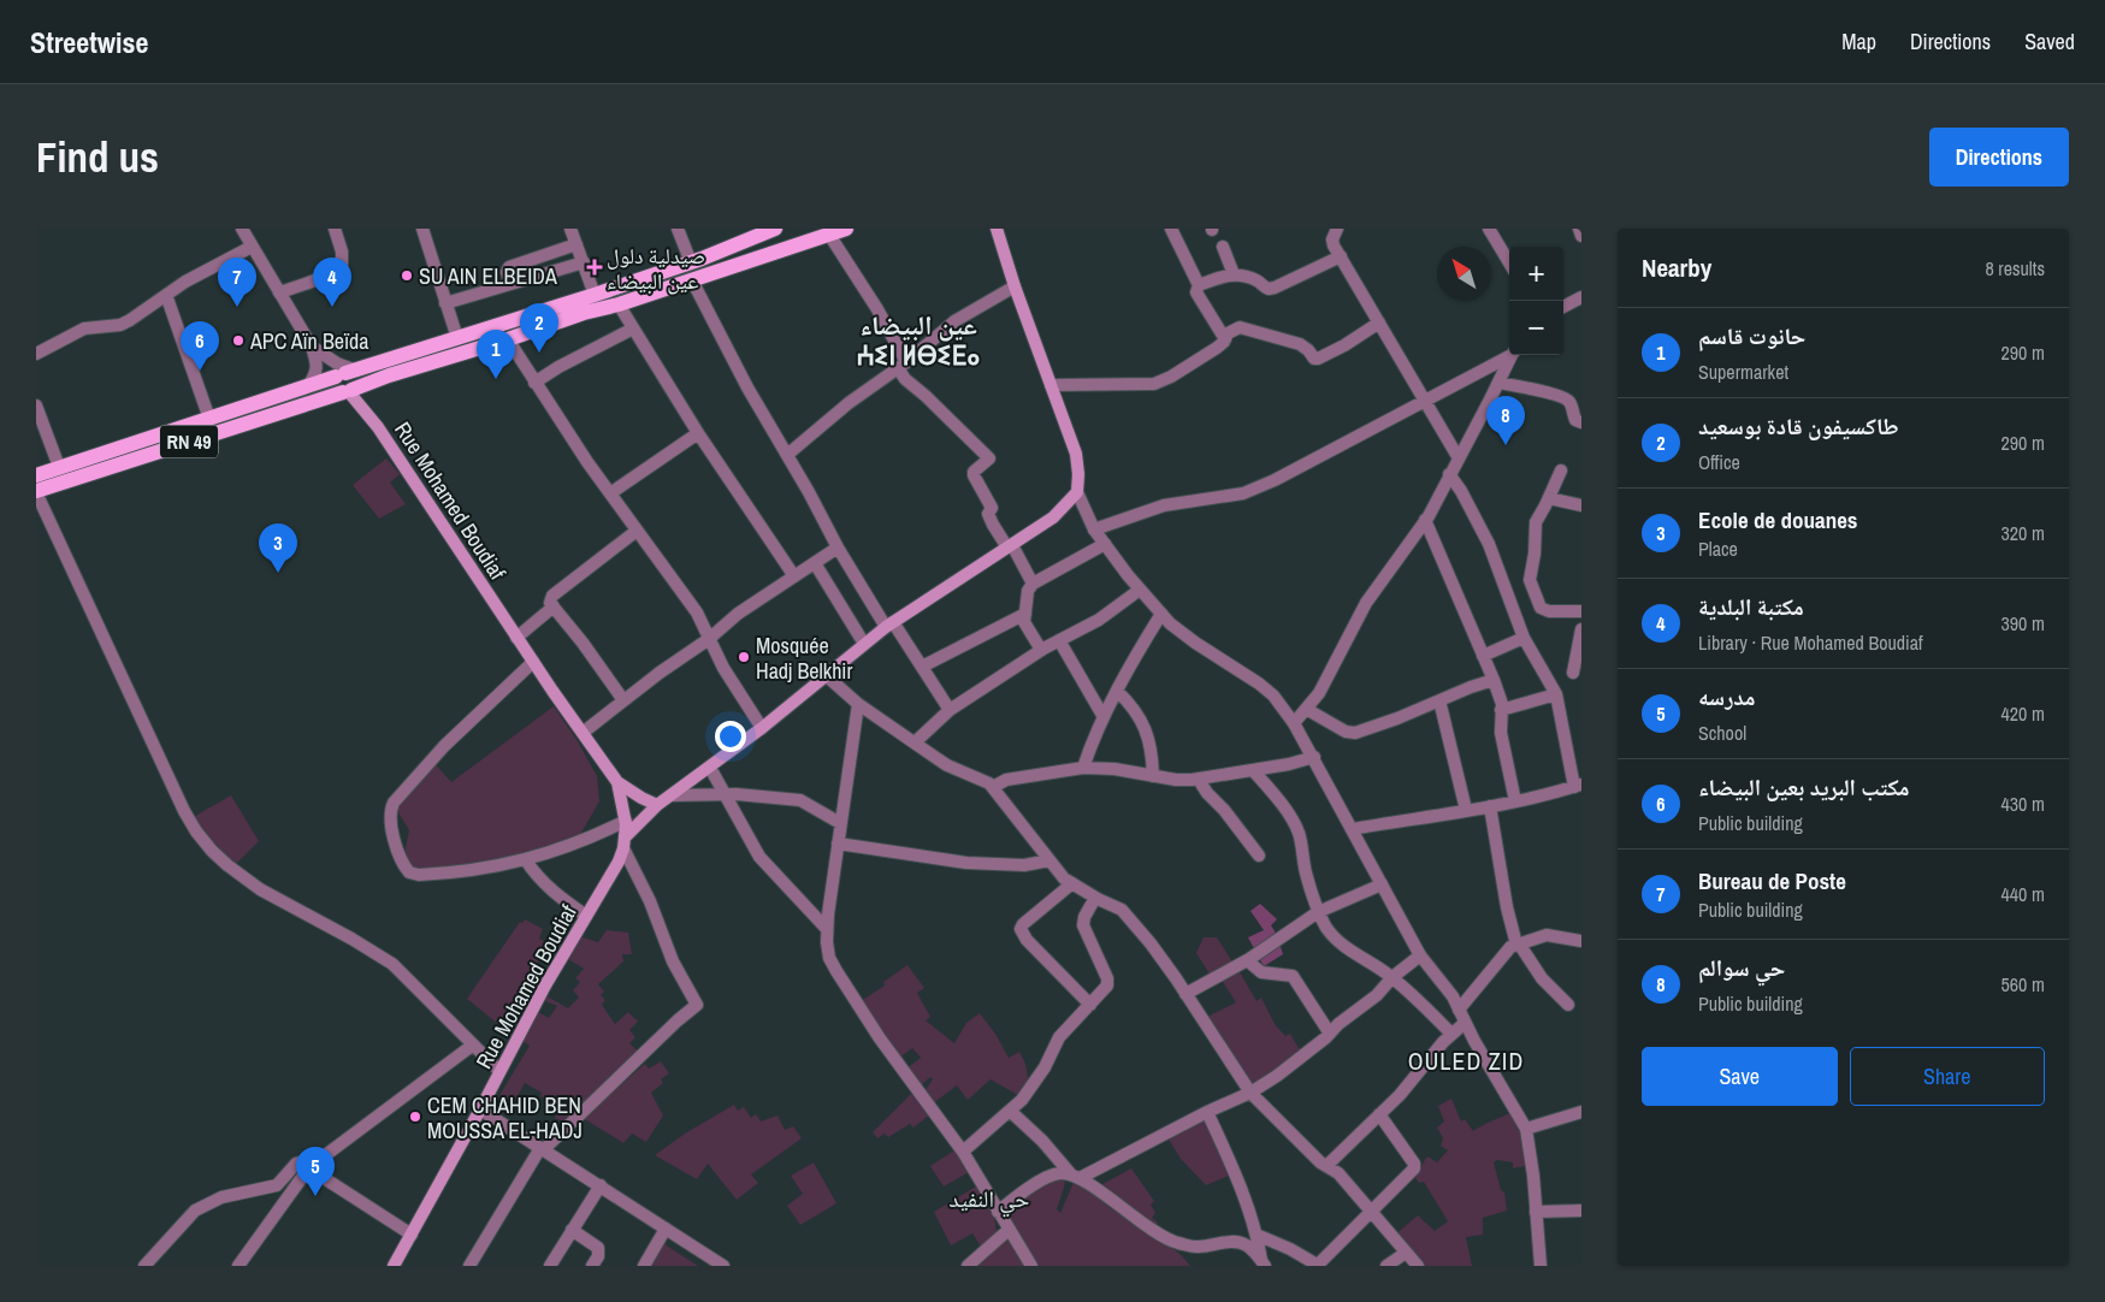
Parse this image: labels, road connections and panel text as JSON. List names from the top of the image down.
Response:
{
  "streets": {
    "main road": ["RN 49", "Rue Mohamed Boudiaf"]
  },
  "crossings": [
    ["RN 49", "Rue Mohamed Boudiaf"]
  ],
  "districts": ["عين البيضاء ⵄⵉⵏ ⵍⴱⵉⴹⴰ", "OULED ZID", "حي النفيد"],
  "places": {
    "health": ["صيدلية دلول عين البيضاء"],
    "other": [
      "SU AIN ELBEIDA",
      "APC Aïn Beïda",
      "Mosquée Hadj Belkhir",
      "CEM CHAHID BEN MOUSSA EL-HADJ"
    ]
  },
  "north": "top left",
  "page": {
    "header": "Streetwise",
    "nav": ["Map", "Directions", "Saved"],
    "buttons": [
      "Directions",
      ["Save", "Share"]
    ],
    "title": "Find us",
    "heading": ["Nearby", "8 results"],
    "map_buttons": ["+", "−"],
    "pins": [
      "4",
      "7",
      "2",
      "6",
      "1",
      "8",
      "3",
      "5"
    ],
    "list": [
      {
        "mark": "1",
        "name": "حانوت قاسم",
        "note": "Supermarket",
        "value": "290 m"
      },
      {
        "mark": "2",
        "name": "طاكسيفون قادة بوسعيد",
        "note": "Office",
        "value": "290 m"
      },
      {
        "mark": "3",
        "name": "Ecole de douanes",
        "note": "Place",
        "value": "320 m"
      },
      {
        "mark": "4",
        "name": "مكتبة البلدية",
        "note": "Library · Rue Mohamed Boudiaf",
        "value": "390 m"
      },
      {
        "mark": "5",
        "name": "مدرسه",
        "note": "School",
        "value": "420 m"
      },
      {
        "mark": "6",
        "name": "مكتب البريد بعين البيضاء",
        "note": "Public building",
        "value": "430 m"
      },
      {
        "mark": "7",
        "name": "Bureau de Poste",
        "note": "Public building",
        "value": "440 m"
      },
      {
        "mark": "8",
        "name": "حي سوالم",
        "note": "Public building",
        "value": "560 m"
      }
    ]
  }
}
